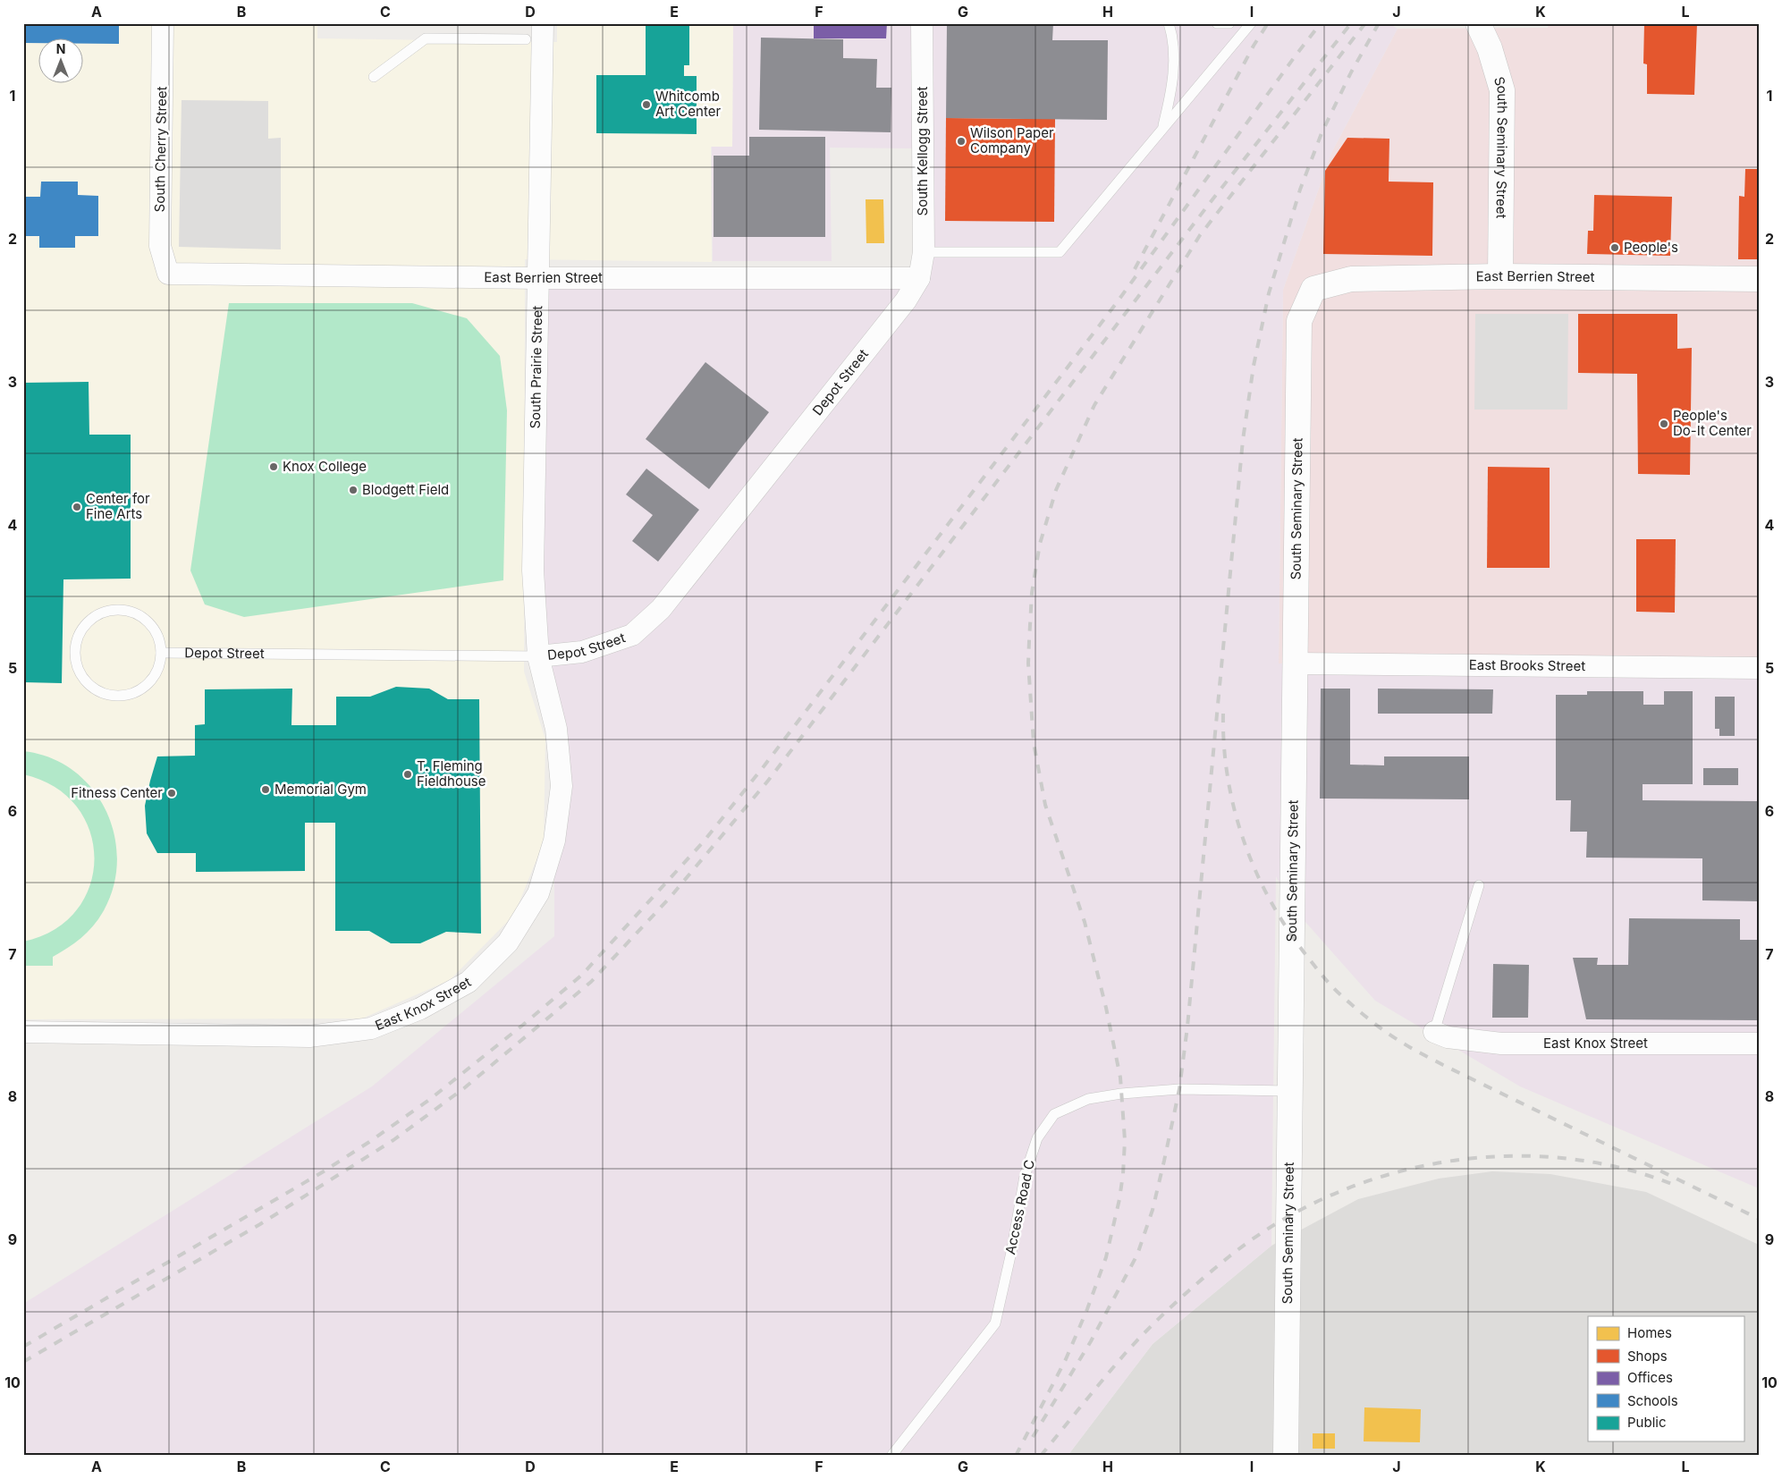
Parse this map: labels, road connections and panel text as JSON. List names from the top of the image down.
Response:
{
  "streets": {
    "street": [
      "South Seminary Street",
      "South Cherry Street",
      "South Kellogg Street",
      "East Berrien Street",
      "South Prairie Street",
      "Depot Street",
      "East Brooks Street",
      "East Knox Street"
    ],
    "lane": ["Access Road C"]
  },
  "crossings": [
    ["South Seminary Street", "East Berrien Street"],
    ["South Seminary Street", "East Brooks Street"],
    ["South Seminary Street", "Access Road C"],
    ["South Cherry Street", "East Berrien Street"],
    ["South Kellogg Street", "East Berrien Street"],
    ["South Kellogg Street", "Depot Street"],
    ["East Berrien Street", "South Prairie Street"],
    ["East Berrien Street", "Depot Street"],
    ["South Prairie Street", "Depot Street"],
    ["South Prairie Street", "East Knox Street"],
    ["Depot Street", "East Knox Street"]
  ],
  "places": [
    "Whitcomb Art Center",
    "Wilson Paper Company",
    "People's",
    "People's Do-It Center",
    "Knox College",
    "Blodgett Field",
    "Center for Fine Arts",
    "T. Fleming Fieldhouse",
    "Memorial Gym",
    "Fitness Center"
  ],
  "legend": [
    "Homes",
    "Shops",
    "Offices",
    "Schools",
    "Public"
  ],
  "north": "top",
  "grid": {
    "columns": [
      "A",
      "B",
      "C",
      "D",
      "E",
      "F",
      "G",
      "H",
      "I",
      "J",
      "K",
      "L"
    ],
    "rows": [
      "1",
      "2",
      "3",
      "4",
      "5",
      "6",
      "7",
      "8",
      "9",
      "10"
    ]
  }
}
